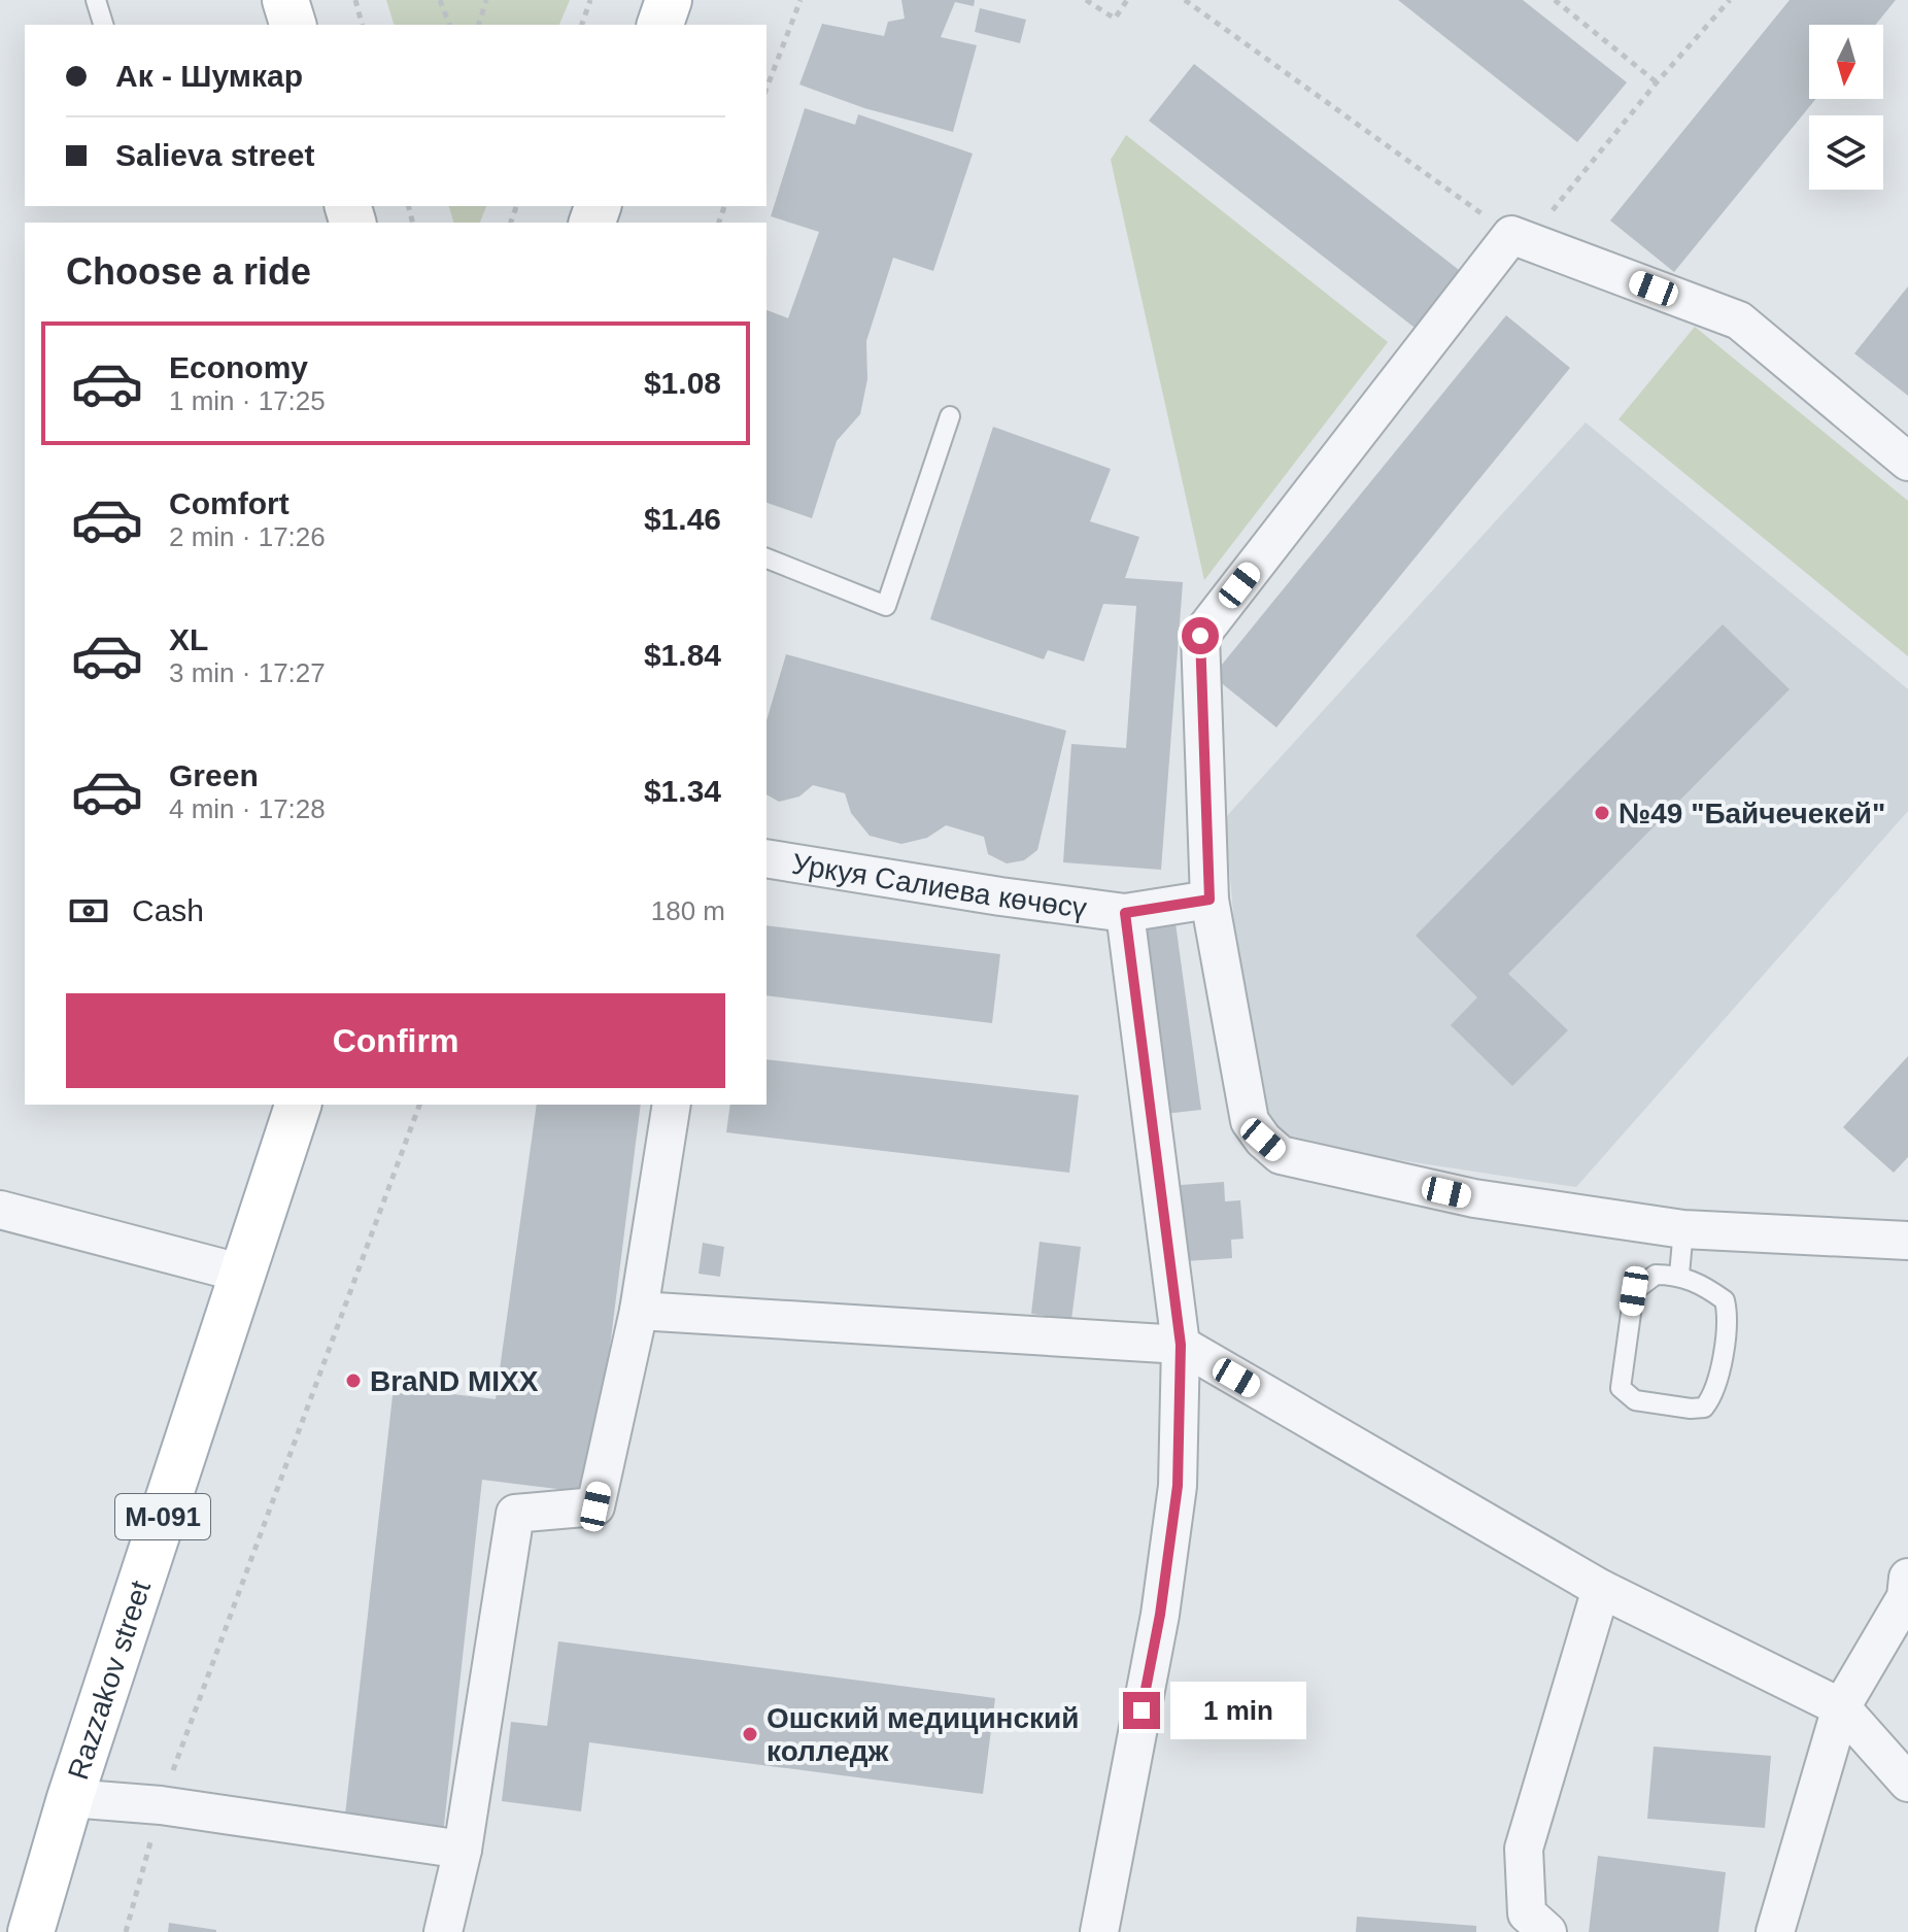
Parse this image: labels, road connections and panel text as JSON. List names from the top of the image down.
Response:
{
  "streets": {
    "main road": ["М-091", "Razzakov street"],
    "street": ["Уркуя Салиева көчөсү"]
  },
  "places": ["№49 \"Байчечекей\"", "BraND MIXX", "Ошский медицинский колледж"],
  "north": "bottom",
  "page": {
    "banner": ["Ак - Шумкар", "Salieva street"],
    "heading": "Choose a ride",
    "list": [
      {
        "name": "Economy",
        "note": "1 min · 17:25",
        "value": "$1.08"
      },
      {
        "name": "Comfort",
        "note": "2 min · 17:26",
        "value": "$1.46"
      },
      {
        "name": "XL",
        "note": "3 min · 17:27",
        "value": "$1.84"
      },
      {
        "name": "Green",
        "note": "4 min · 17:28",
        "value": "$1.34"
      }
    ],
    "pay": ["Cash", "180 m"],
    "buttons": "Confirm",
    "bubble": "1 min"
  }
}
